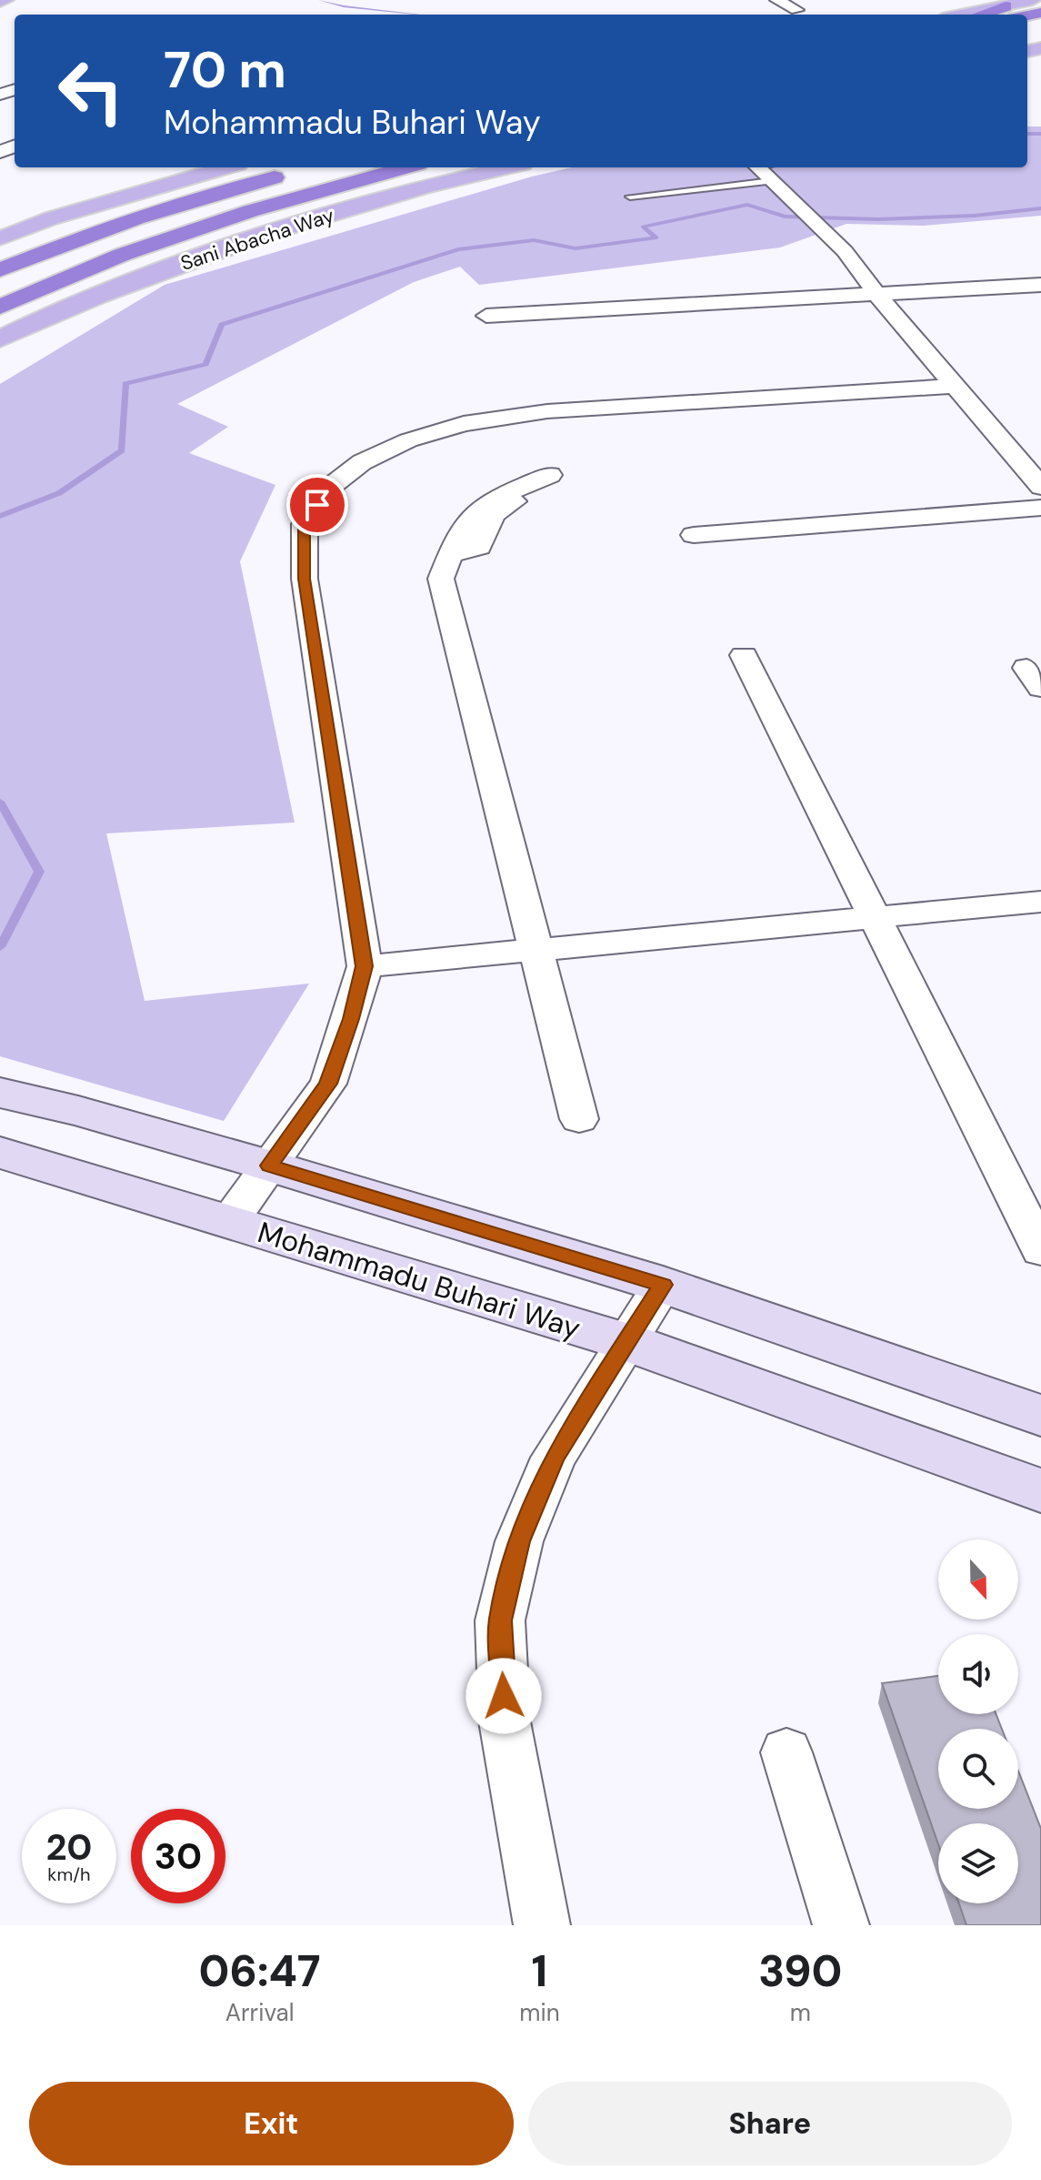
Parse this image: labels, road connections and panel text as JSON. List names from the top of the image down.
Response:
{
  "streets": {
    "highway": ["Sani Abacha Way"],
    "main road": ["Mohammadu Buhari Way"]
  },
  "north": "bottom",
  "page": {
    "turn": ["70 m", "Mohammadu Buhari Way"],
    "speed": "20 km/h",
    "limit": "30",
    "eta": [
      "06:47",
      "Arrival",
      "1",
      "min",
      "390",
      "m"
    ],
    "buttons": ["Exit", "Share"]
  }
}
